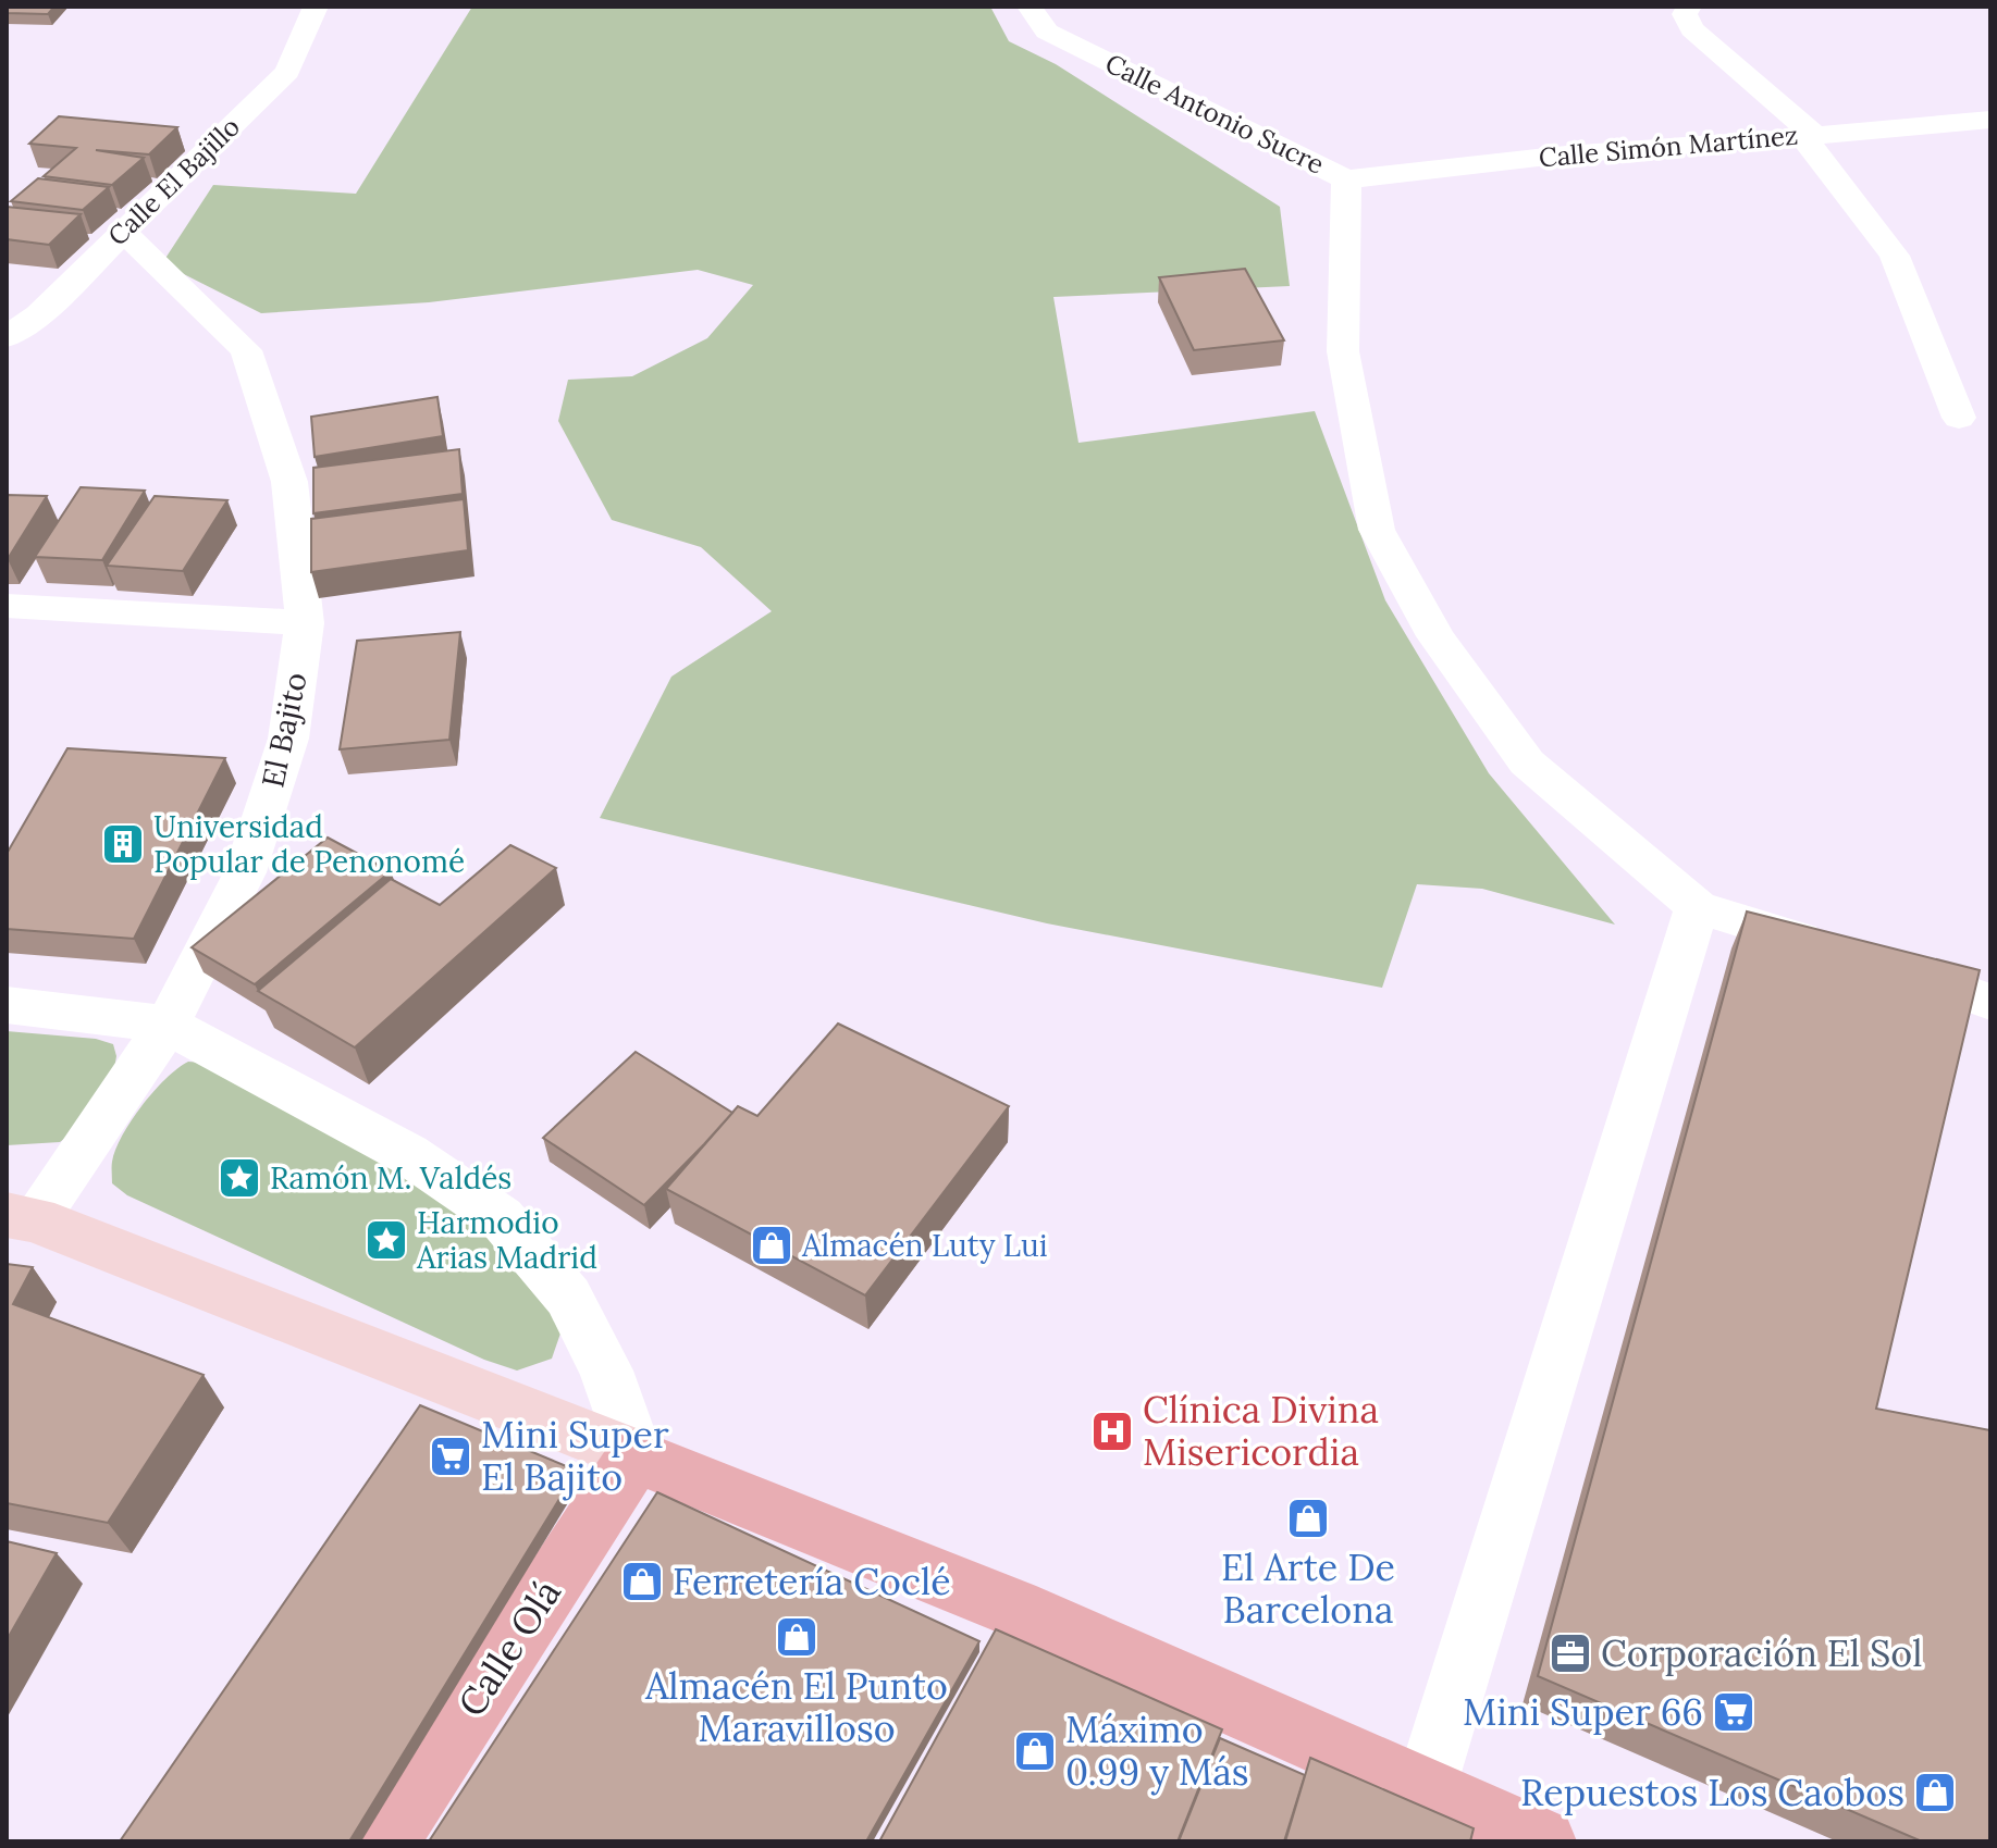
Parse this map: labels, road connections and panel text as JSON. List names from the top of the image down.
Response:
{
  "streets": {
    "main road": ["Calle Olá"],
    "street": [
      "Calle Antonio Sucre",
      "Calle Simón Martínez",
      "Calle El Bajillo",
      "El Bajito"
    ]
  },
  "crossings": [
    ["Calle Antonio Sucre", "Calle Simón Martínez"],
    ["Calle El Bajillo", "El Bajito"]
  ],
  "places": {
    "building": ["Universidad Popular de Penonomé"],
    "place": ["Ramón M. Valdés", "Harmodio Arias Madrid"],
    "shop": [
      "Almacén Luty Lui",
      "El Arte De Barcelona",
      "Ferretería Coclé",
      "Almacén El Punto Maravilloso",
      "Máximo 0.99 y Más",
      "Repuestos Los Caobos"
    ],
    "hospital": ["Clínica Divina Misericordia"],
    "supermarket": ["Mini Super El Bajito", "Mini Super 66"],
    "office": ["Corporación El Sol"]
  }
}
